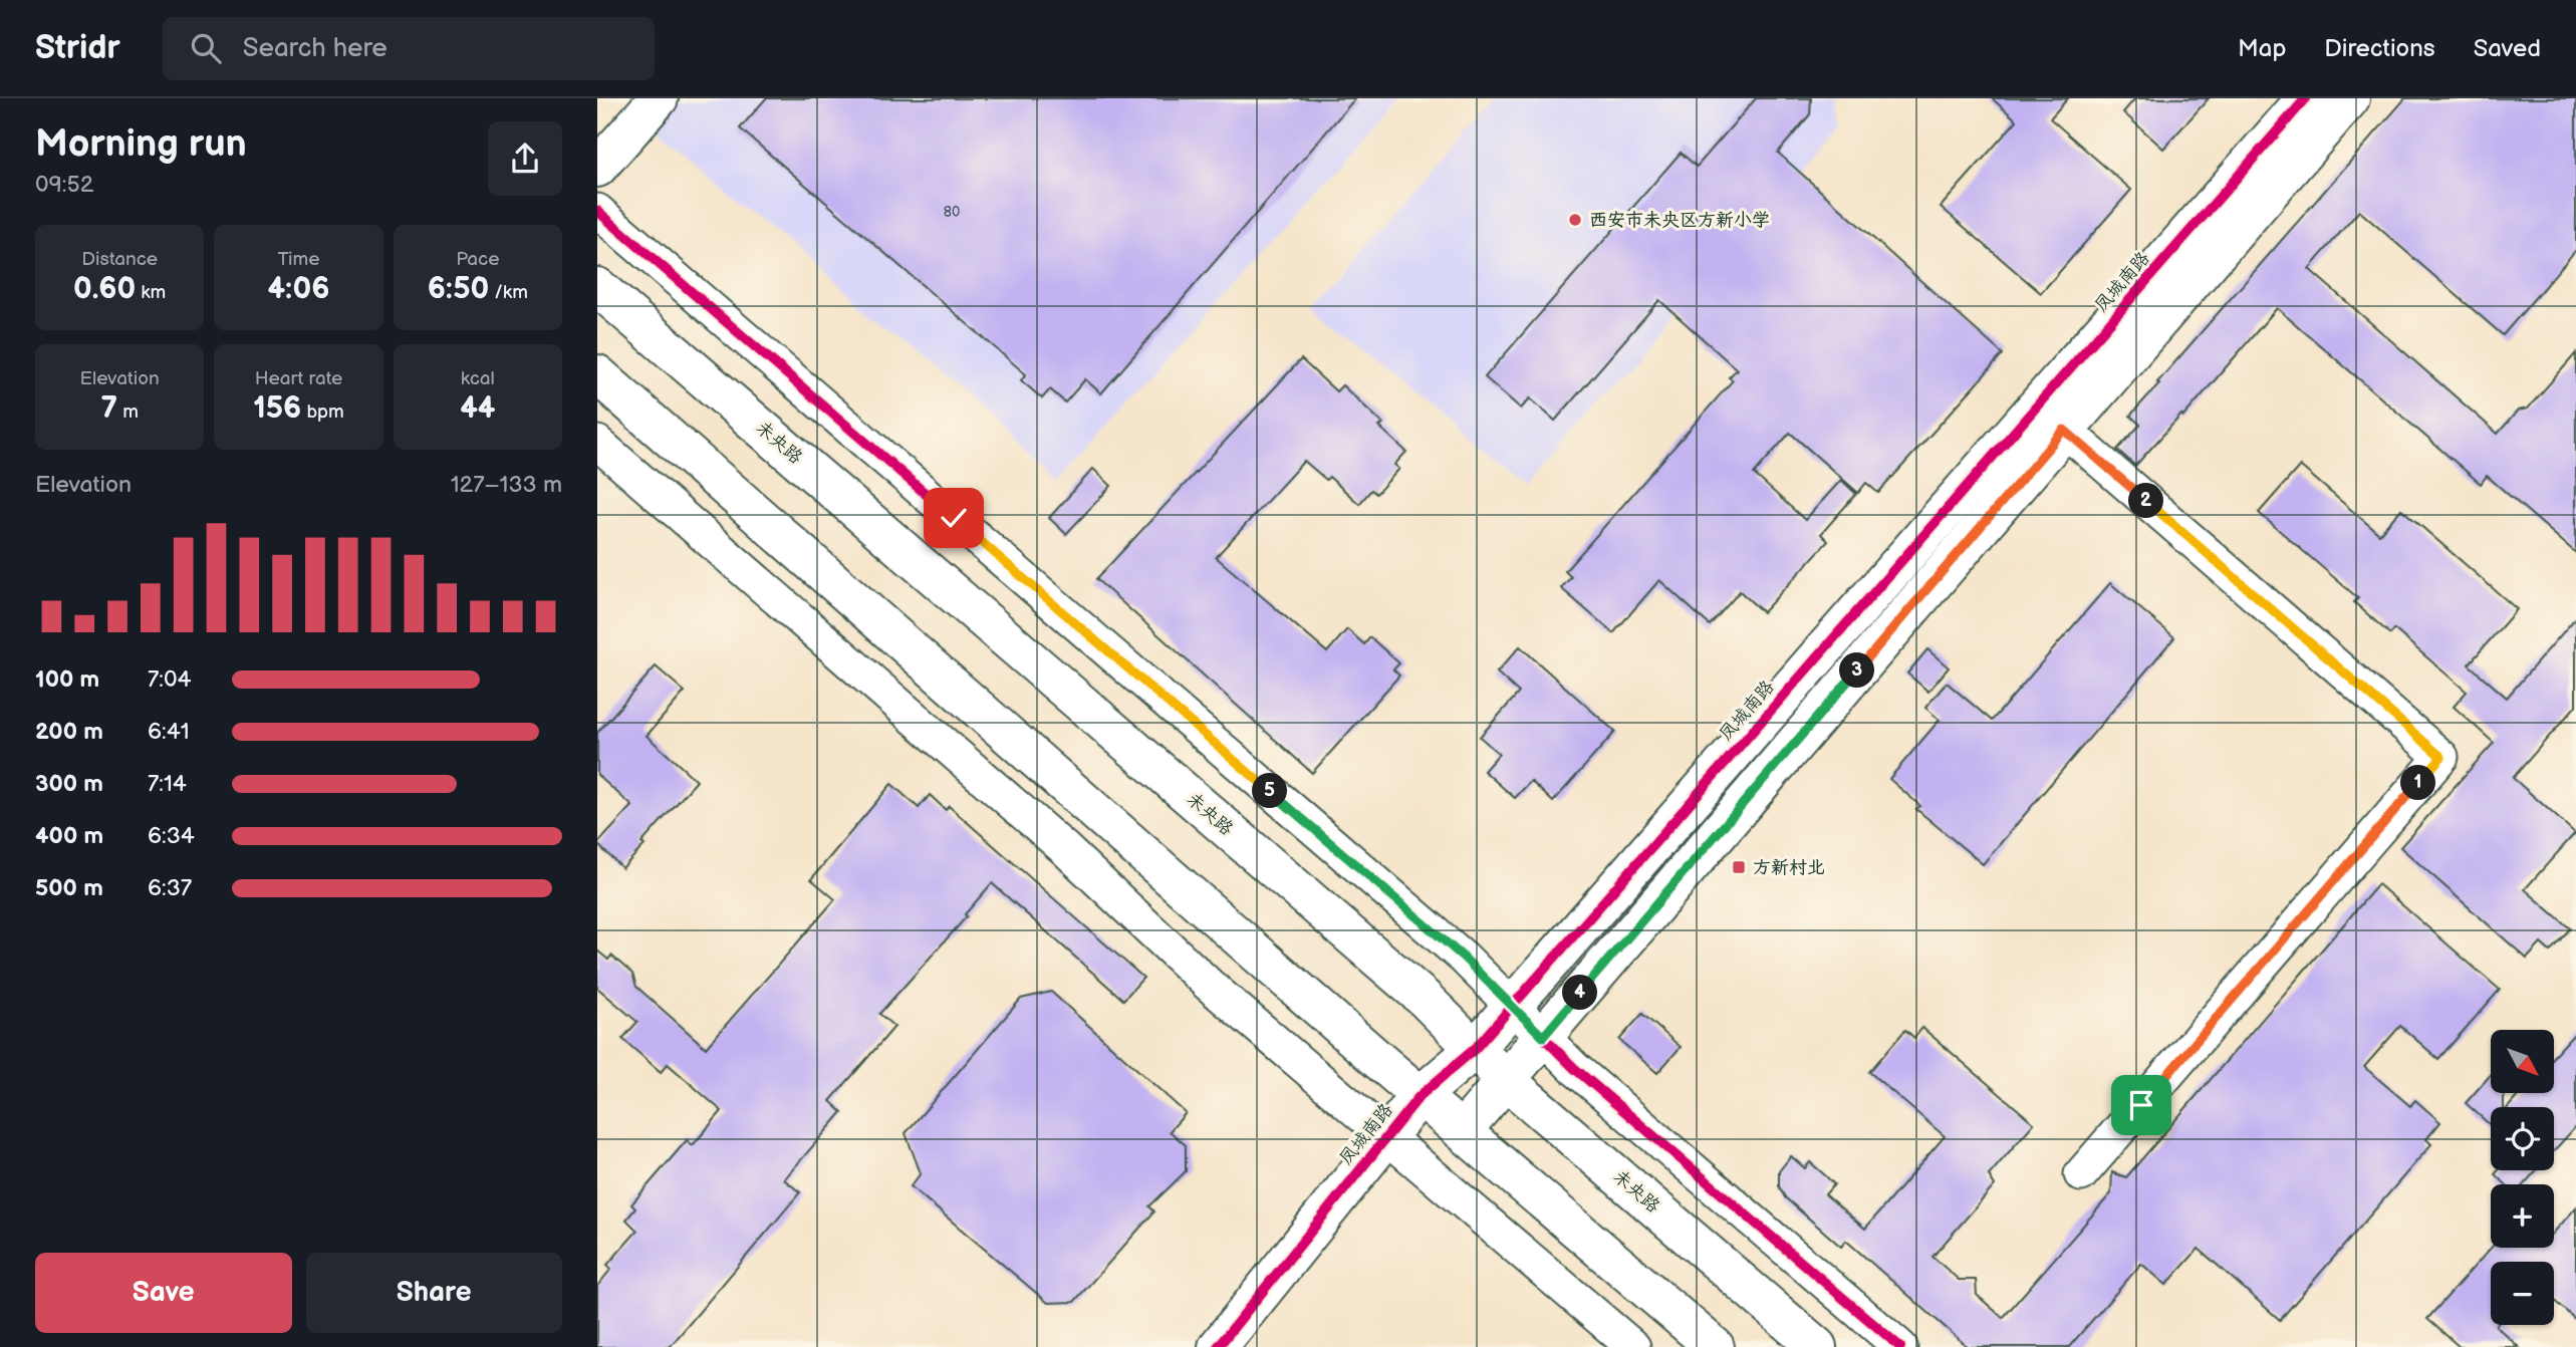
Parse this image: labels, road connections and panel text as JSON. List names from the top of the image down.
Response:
{
  "streets": {
    "street": ["凤城南路", "未央路"]
  },
  "crossings": [
    ["凤城南路", "未央路"]
  ],
  "places": {
    "other": ["西安市未央区方新小学"],
    "transit": ["方新村北"]
  },
  "house_numbers": ["80"],
  "north": "bottom right",
  "page": {
    "header": "Stridr",
    "search": "Search here",
    "nav": ["Map", "Directions", "Saved"],
    "heading": ["Morning run", "09:52"],
    "stats": [
      ["Distance", "0.60 km"],
      ["Time", "4:06"],
      ["Pace", "6:50 /km"],
      ["Elevation", "7 m"],
      ["Heart rate", "156 bpm"],
      ["kcal", "44"]
    ],
    "chart": ["Elevation", "127–133 m"],
    "pins": [
      "2",
      "3",
      "1",
      "5",
      "4"
    ],
    "list": [
      {
        "name": "100 m",
        "note": "7:04"
      },
      {
        "name": "200 m",
        "note": "6:41"
      },
      {
        "name": "300 m",
        "note": "7:14"
      },
      {
        "name": "400 m",
        "note": "6:34"
      },
      {
        "name": "500 m",
        "note": "6:37"
      }
    ],
    "map_buttons": ["+", "−"],
    "buttons": ["Save", "Share"]
  }
}
